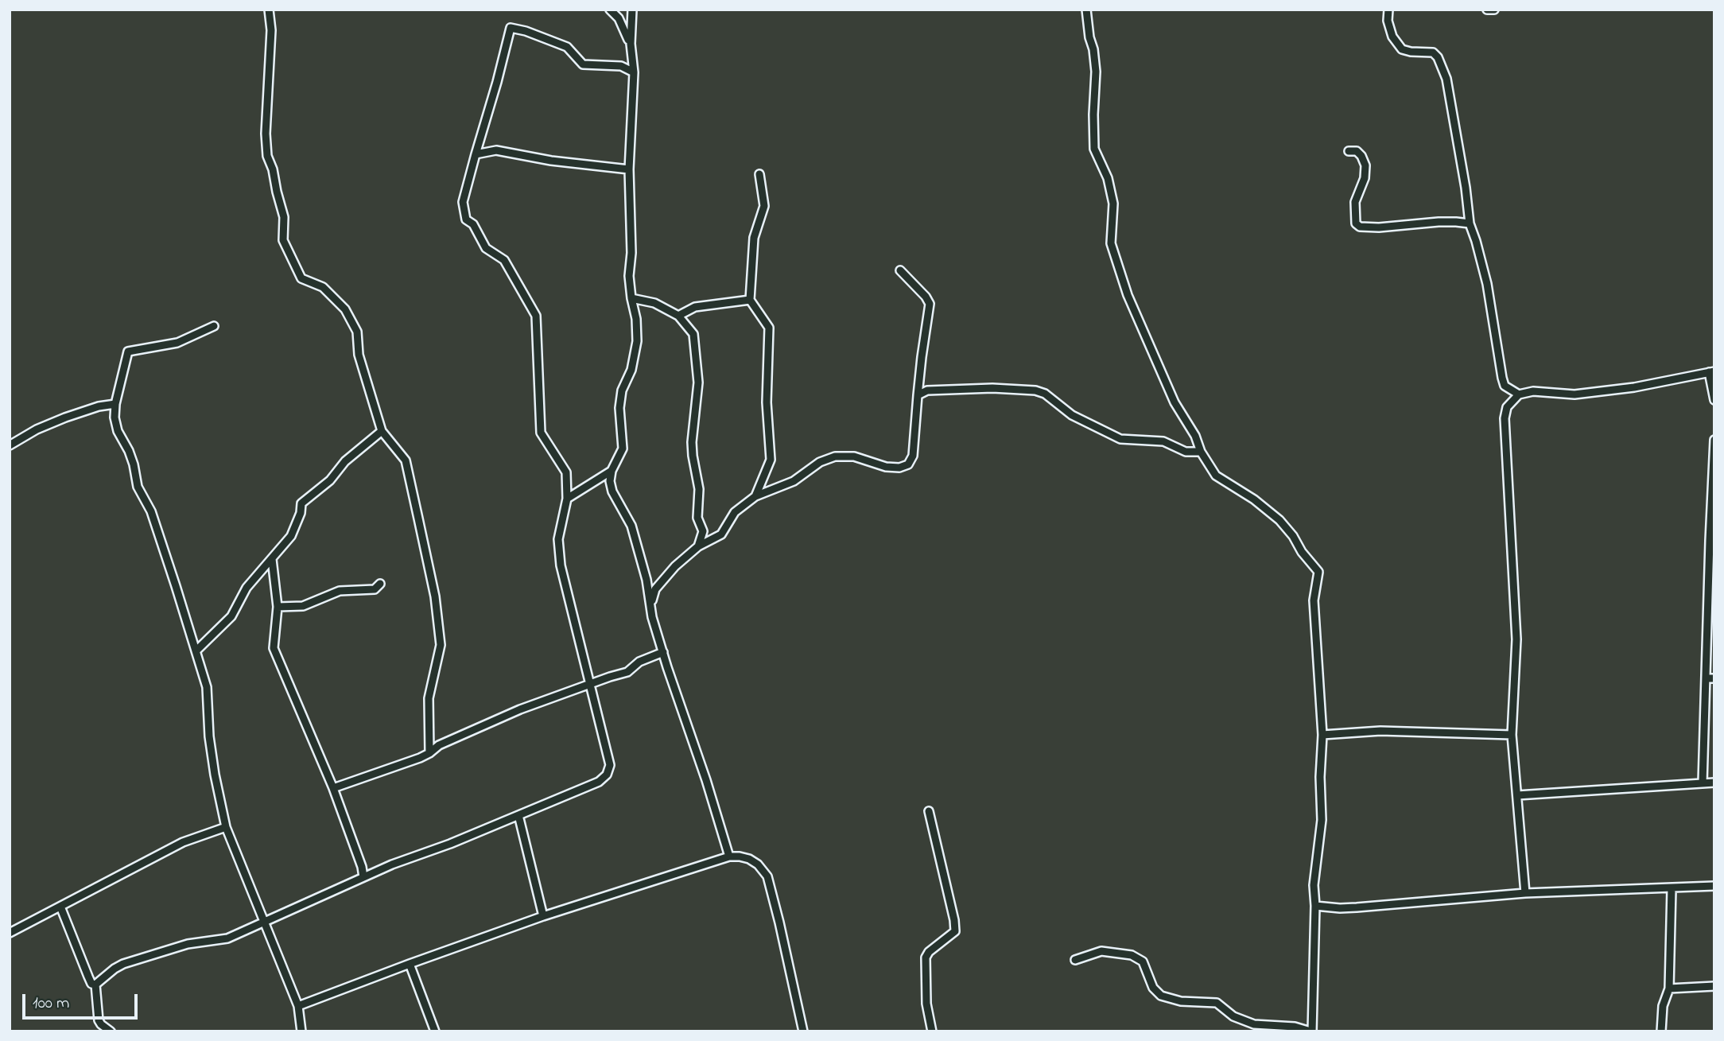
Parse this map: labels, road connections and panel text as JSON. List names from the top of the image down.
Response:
{
  "scale_bar": "100 m"
}
